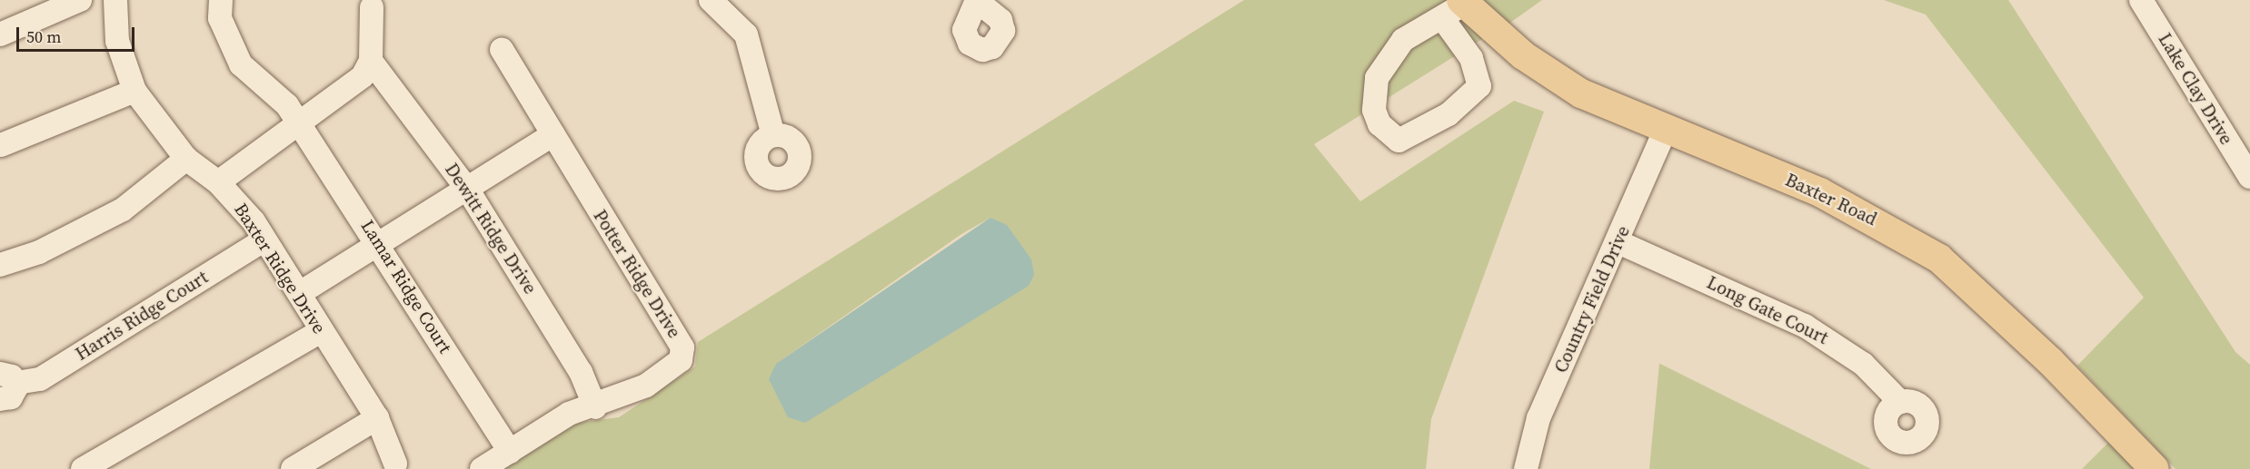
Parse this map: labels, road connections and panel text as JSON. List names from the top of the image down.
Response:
{
  "streets": {
    "main road": ["Baxter Road"],
    "street": [
      "Lake Clay Drive",
      "Dewitt Ridge Drive",
      "Baxter Ridge Drive",
      "Potter Ridge Drive",
      "Lamar Ridge Court",
      "Country Field Drive",
      "Long Gate Court",
      "Harris Ridge Court"
    ]
  },
  "crossings": [
    ["Baxter Road", "Country Field Drive"],
    ["Dewitt Ridge Drive", "Potter Ridge Drive"],
    ["Baxter Ridge Drive", "Harris Ridge Court"],
    ["Potter Ridge Drive", "Lamar Ridge Court"],
    ["Country Field Drive", "Long Gate Court"]
  ],
  "scale_bar": "50 m"
}
